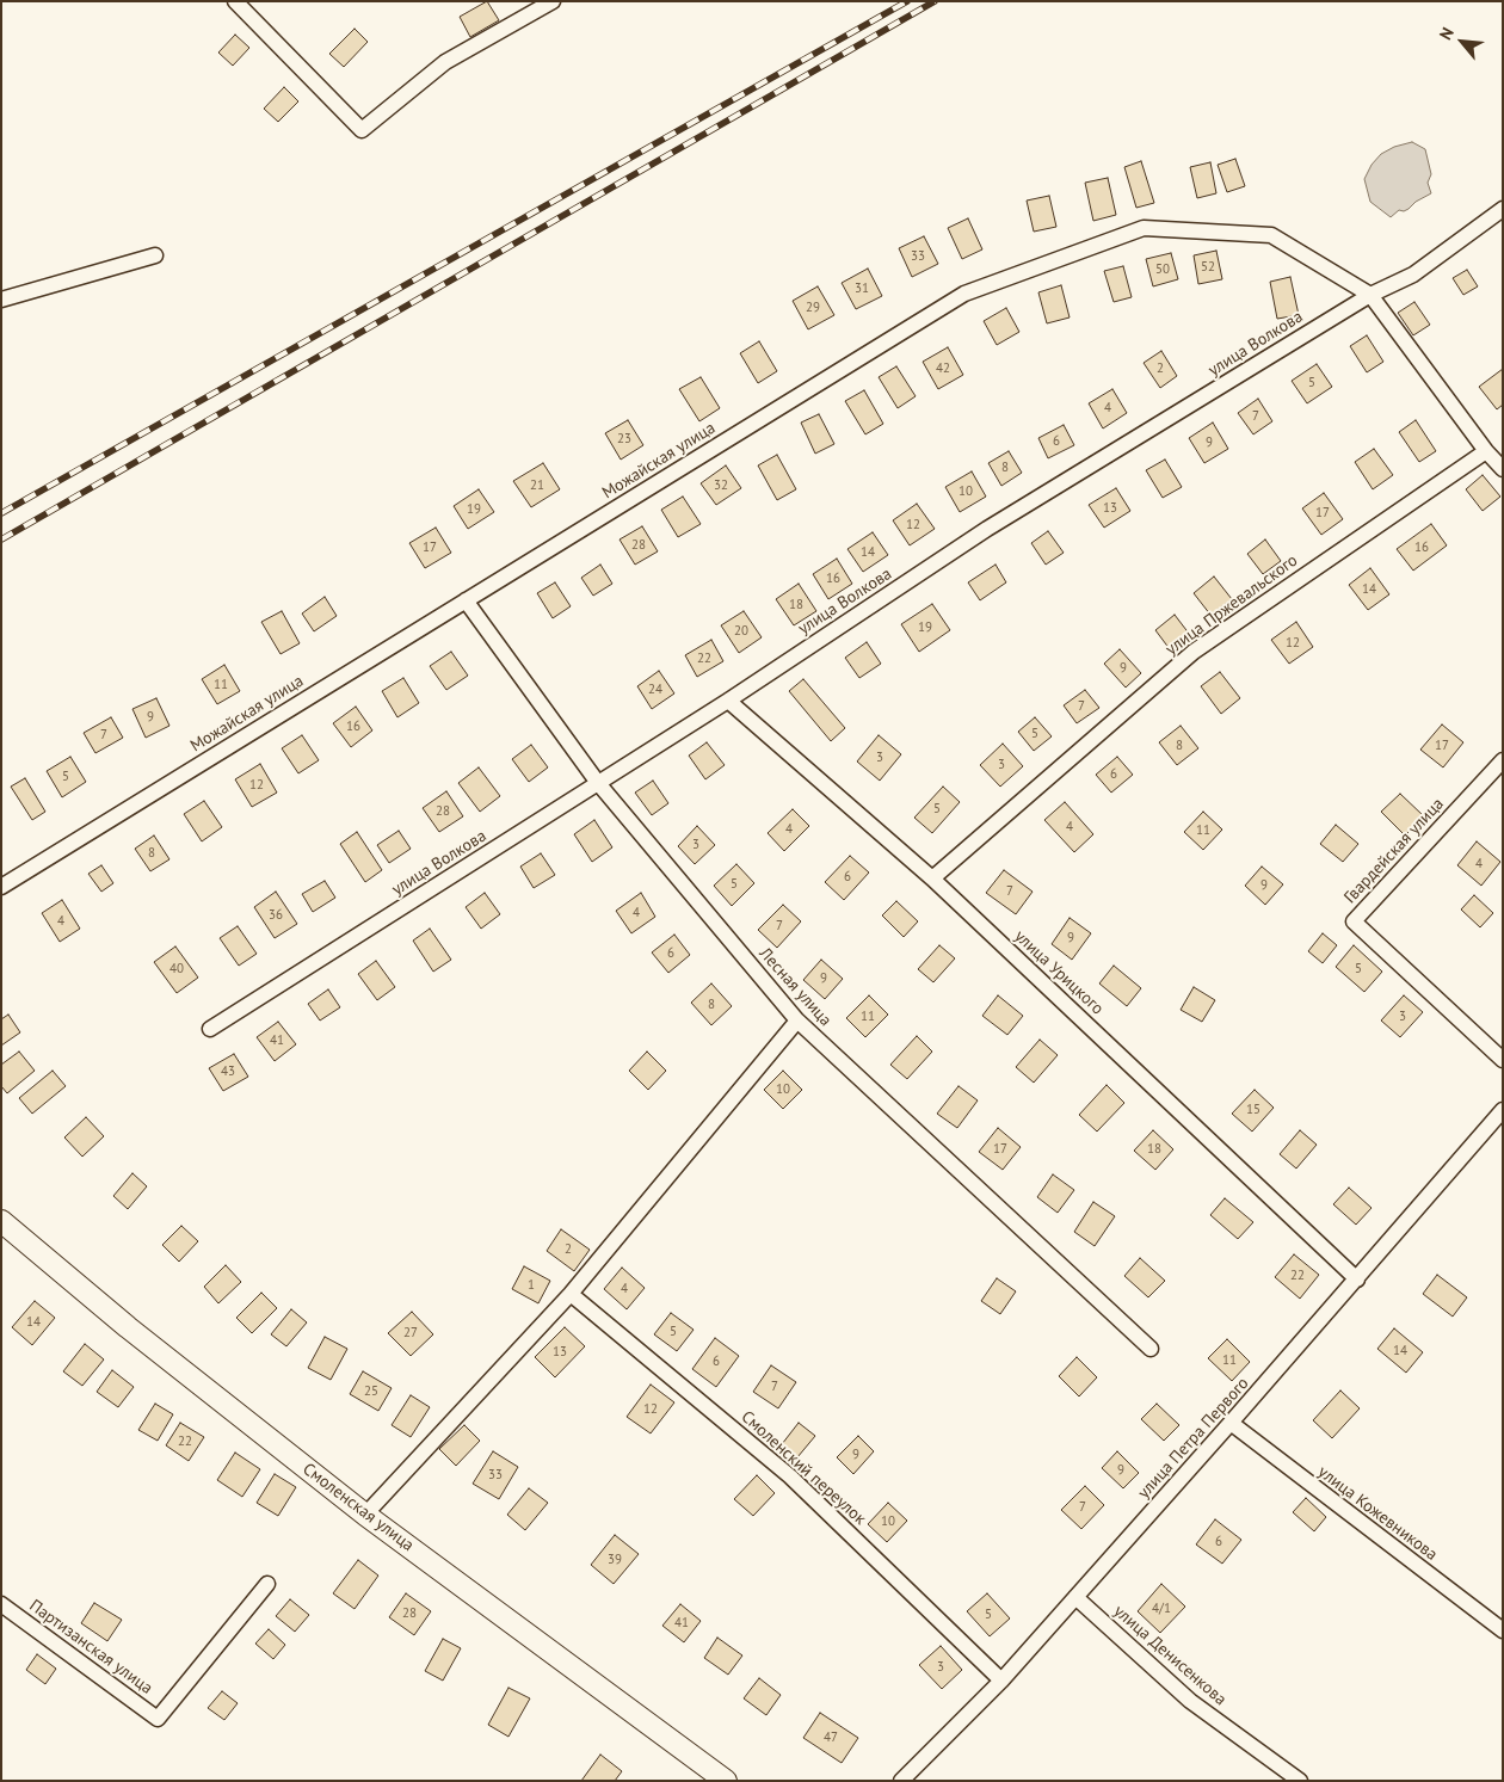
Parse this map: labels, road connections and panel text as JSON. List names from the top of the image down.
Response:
{
  "streets": {
    "street": [
      "улица Волкова",
      "Можайская улица",
      "улица Пржевальского",
      "Гвардейская улица",
      "улица Урицкого",
      "Лесная улица",
      "улица Петра Первого",
      "Смоленский переулок",
      "Смоленская улица",
      "улица Кожевникова",
      "Партизанская улица",
      "улица Денисенкова"
    ]
  },
  "crossings": [
    ["улица Волкова", "Можайская улица"],
    ["улица Волкова", "улица Урицкого"],
    ["улица Волкова", "Лесная улица"],
    ["Можайская улица", "Лесная улица"],
    ["улица Пржевальского", "улица Урицкого"],
    ["улица Урицкого", "улица Петра Первого"],
    ["улица Петра Первого", "Смоленский переулок"],
    ["улица Петра Первого", "улица Кожевникова"],
    ["улица Петра Первого", "улица Денисенкова"]
  ],
  "house_numbers": [
    "33",
    "52",
    "50",
    "31",
    "29",
    "42",
    "2",
    "5",
    "4",
    "7",
    "23",
    "6",
    "9",
    "8",
    "21",
    "32",
    "10",
    "13",
    "19",
    "17",
    "12",
    "28",
    "17",
    "16",
    "14",
    "16",
    "14",
    "18",
    "19",
    "20",
    "12",
    "22",
    "9",
    "11",
    "24",
    "7",
    "9",
    "16",
    "5",
    "7",
    "8",
    "17",
    "3",
    "3",
    "6",
    "5",
    "12",
    "5",
    "28",
    "4",
    "4",
    "11",
    "3",
    "8",
    "4",
    "6",
    "5",
    "9",
    "7",
    "4",
    "36",
    "4",
    "7",
    "9",
    "6",
    "40",
    "5",
    "9",
    "8",
    "11",
    "3",
    "41",
    "43",
    "10",
    "15",
    "17",
    "18",
    "2",
    "22",
    "1",
    "4",
    "14",
    "5",
    "27",
    "14",
    "13",
    "11",
    "6",
    "7",
    "25",
    "12",
    "22",
    "9",
    "9",
    "33",
    "7",
    "10",
    "6",
    "39",
    "4/1",
    "28",
    "5",
    "41",
    "3",
    "47"
  ],
  "north": "top left"
}
